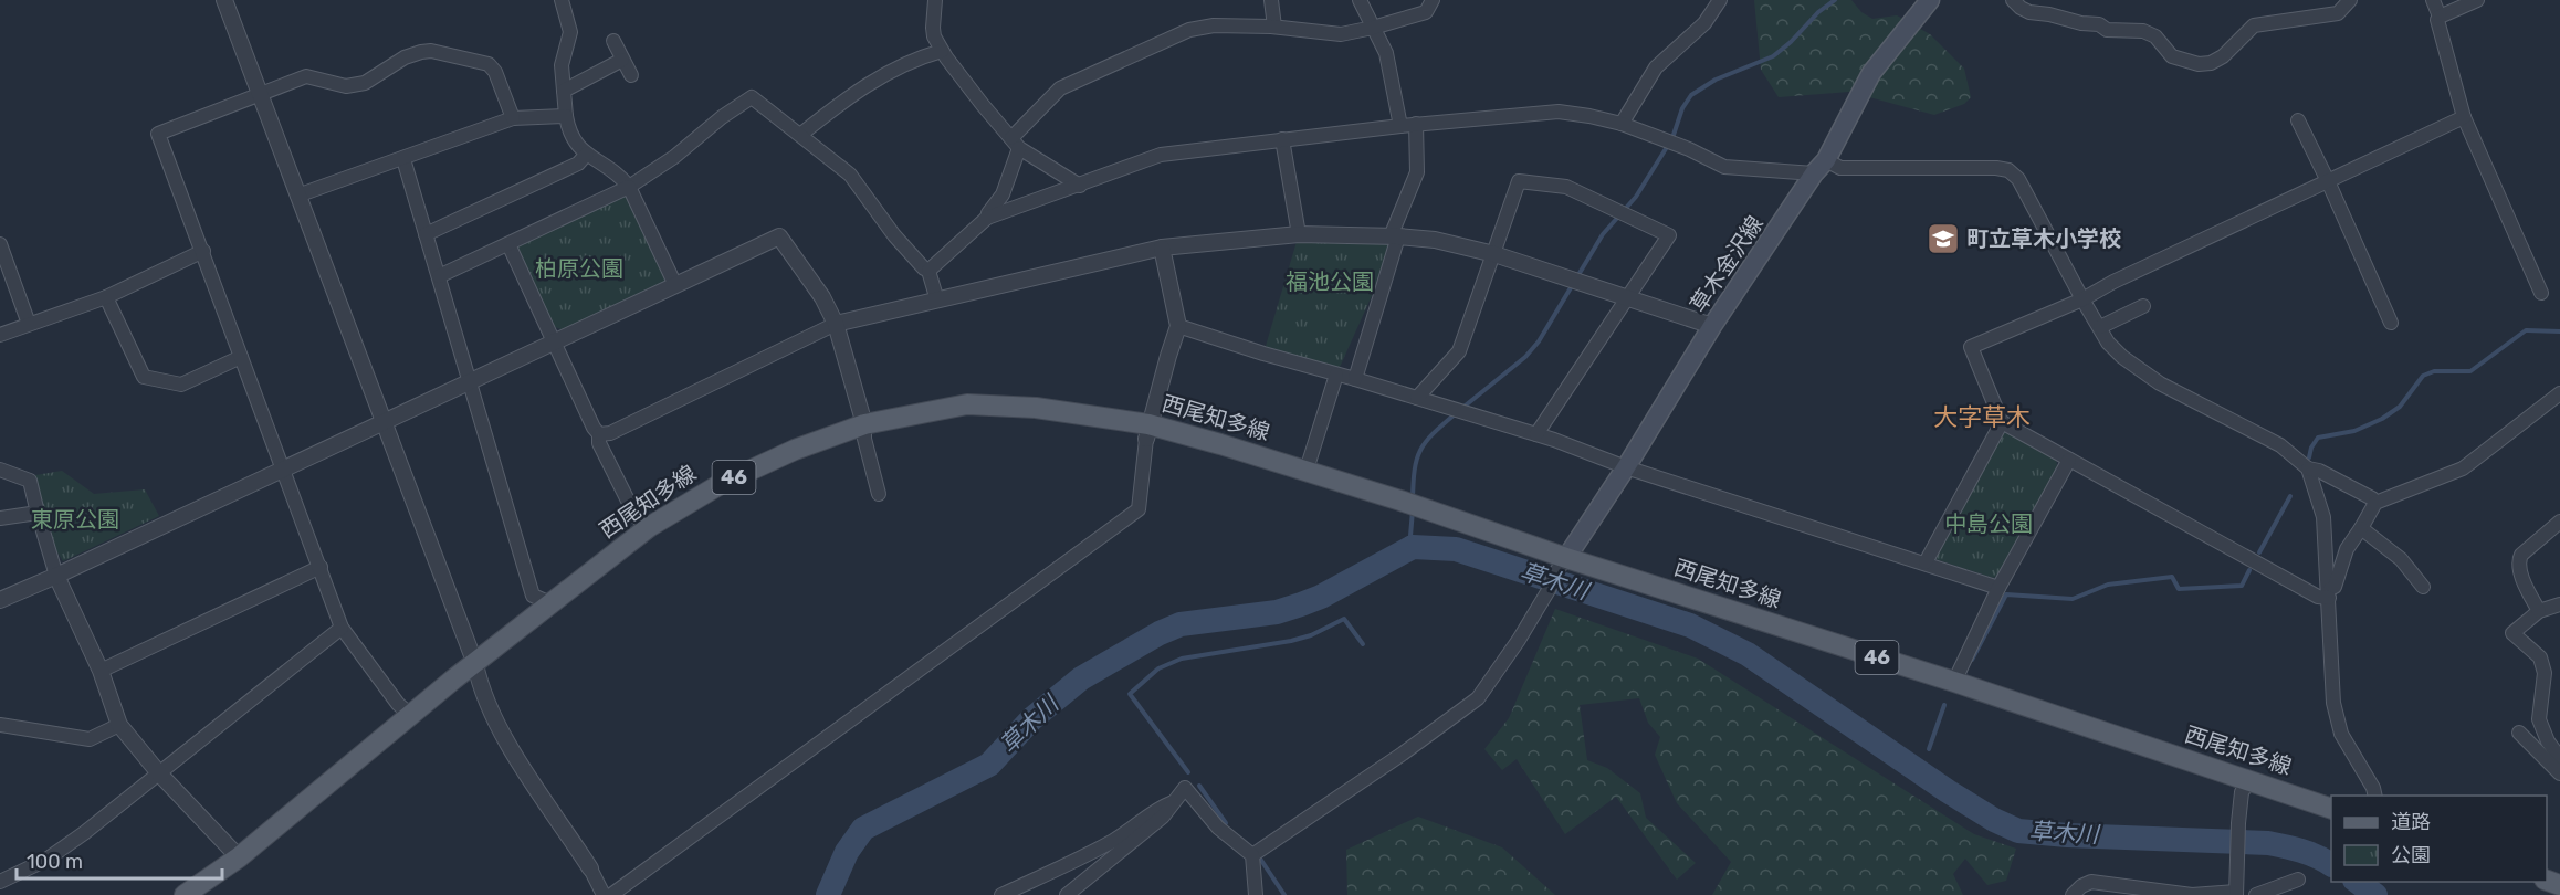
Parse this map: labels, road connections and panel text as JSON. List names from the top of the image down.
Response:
{
  "streets": {
    "main road": ["草木金沢線", "西尾知多線", "46"]
  },
  "crossings": [
    ["草木金沢線", "西尾知多線"]
  ],
  "districts": ["大字草木"],
  "water": ["草木川"],
  "parks": [
    "柏原公園",
    "福池公園",
    "東原公園",
    "中島公園"
  ],
  "places": {
    "school or university": ["町立草木小学校"]
  },
  "legend": ["道路", "公園"],
  "scale_bar": "100 m"
}
